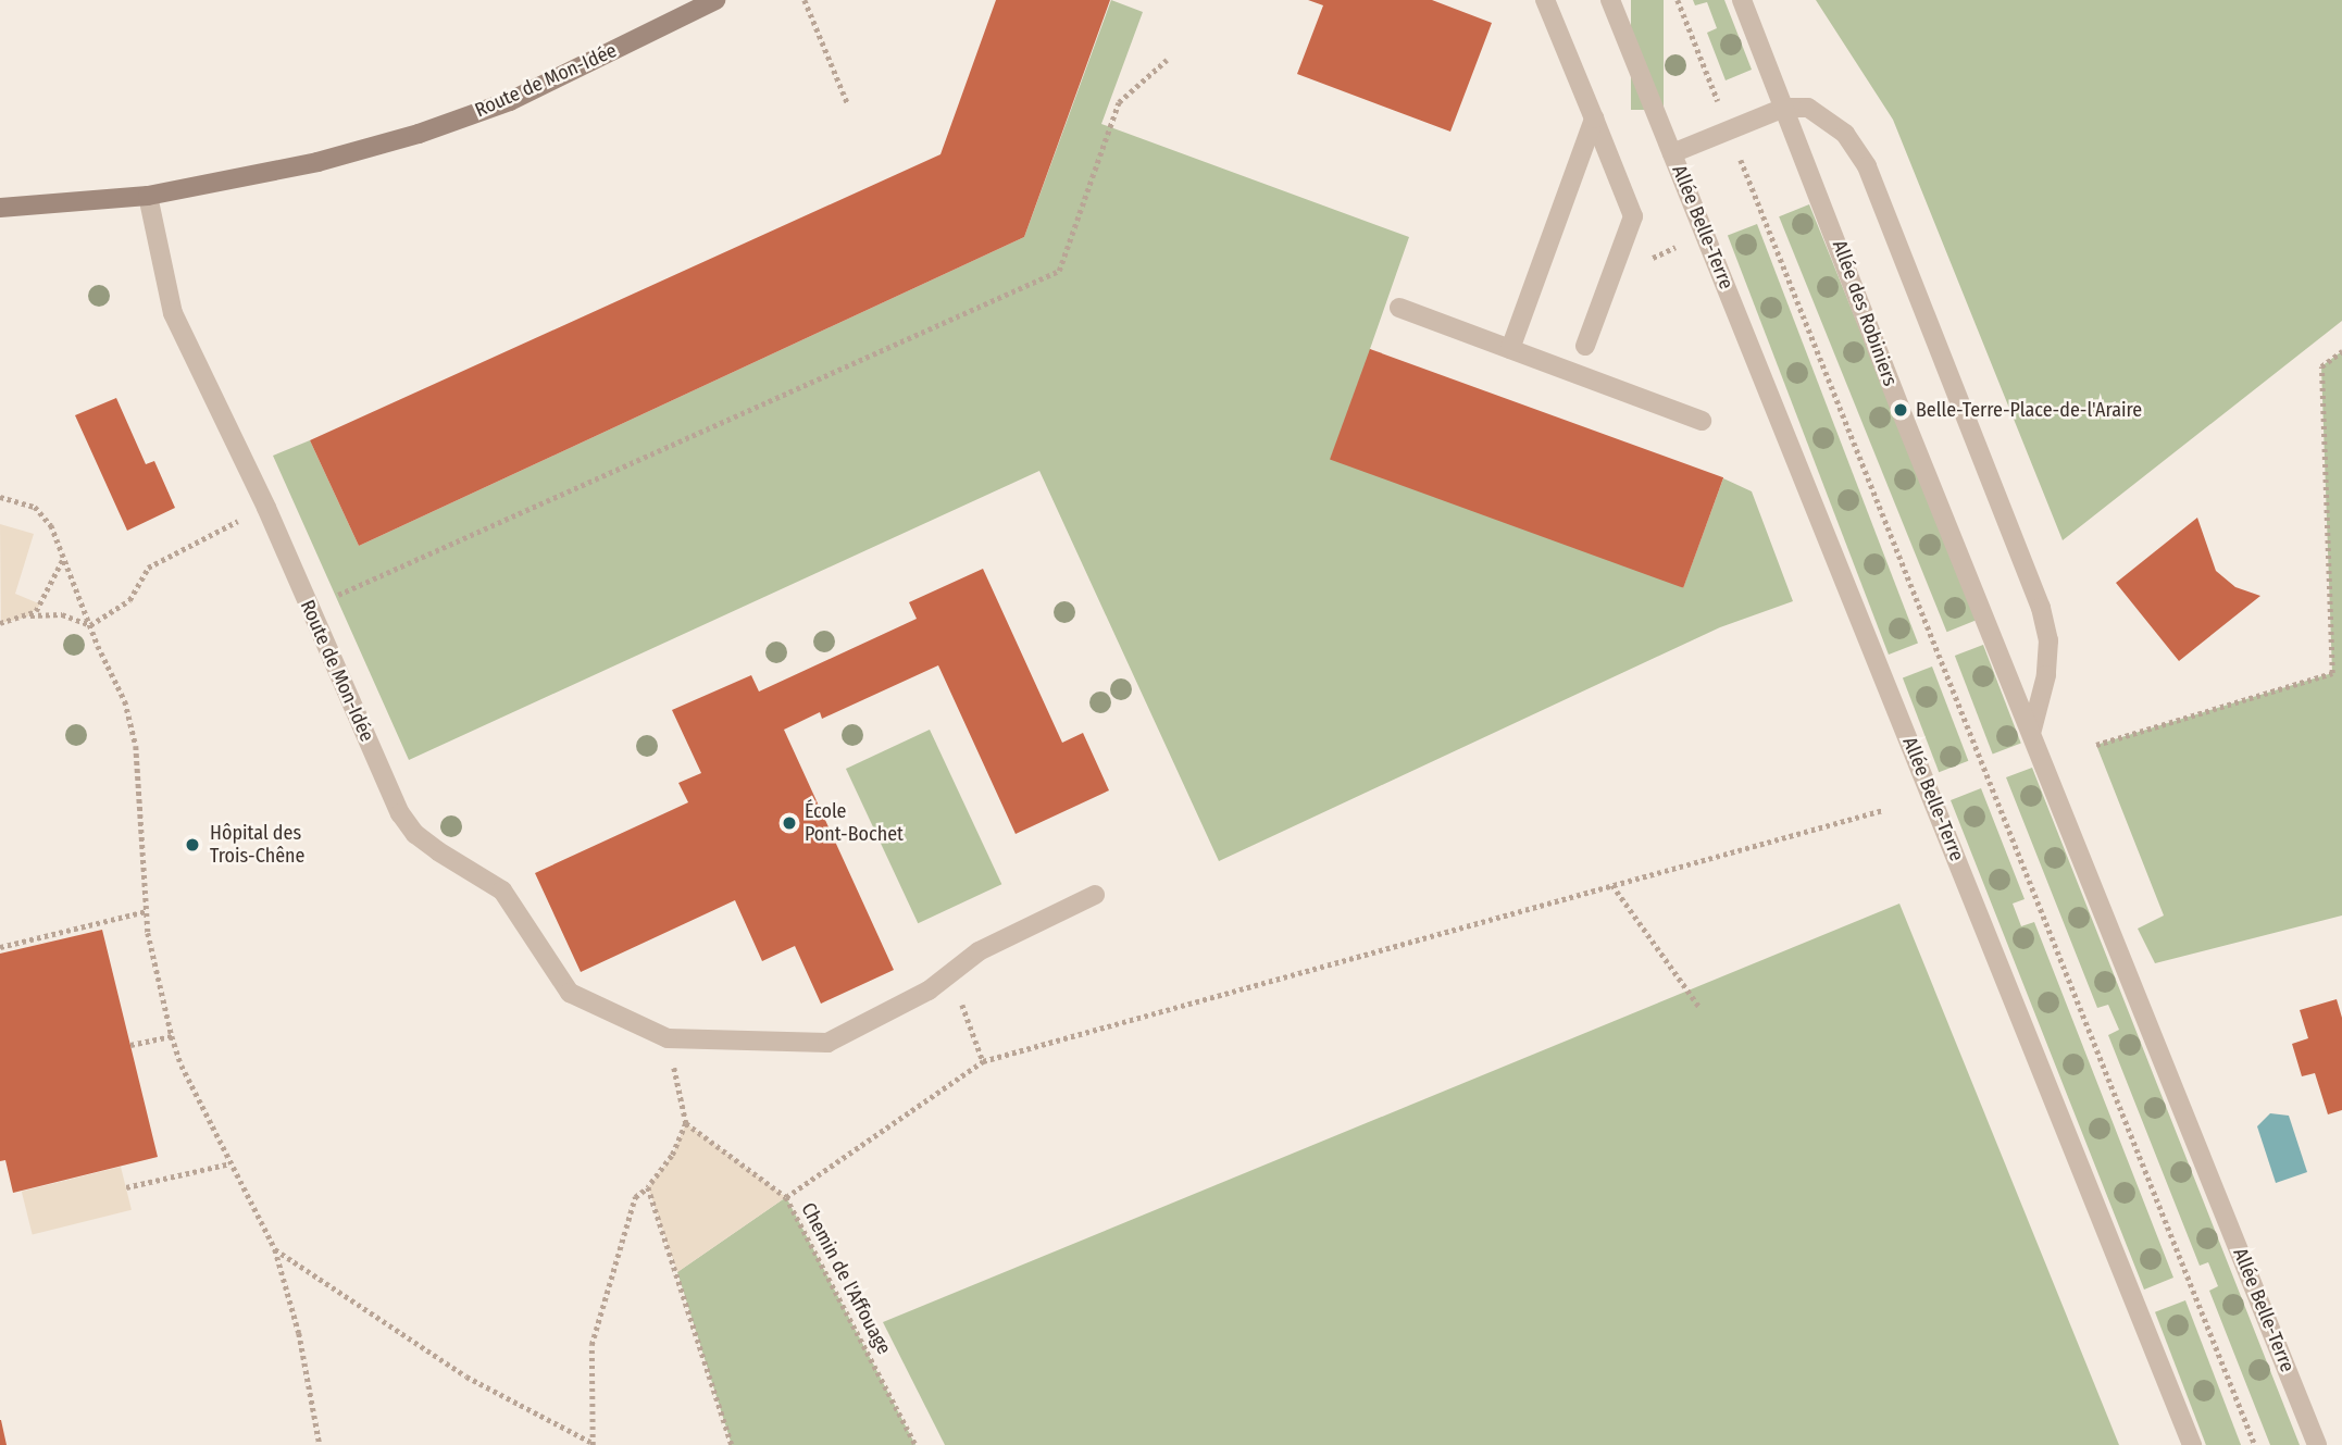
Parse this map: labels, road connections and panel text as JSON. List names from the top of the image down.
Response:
{
  "streets": {
    "main road": ["Route de Mon-Idée"],
    "street": ["Allée Belle-Terre", "Allée des Robiniers"],
    "path": ["Chemin de l'Affouage"]
  },
  "crossings": [
    ["Allée Belle-Terre", "Allée des Robiniers"]
  ],
  "places": ["Belle-Terre-Place-de-l'Araire", "École Pont-Bochet", "Hôpital des Trois-Chêne"]
}
